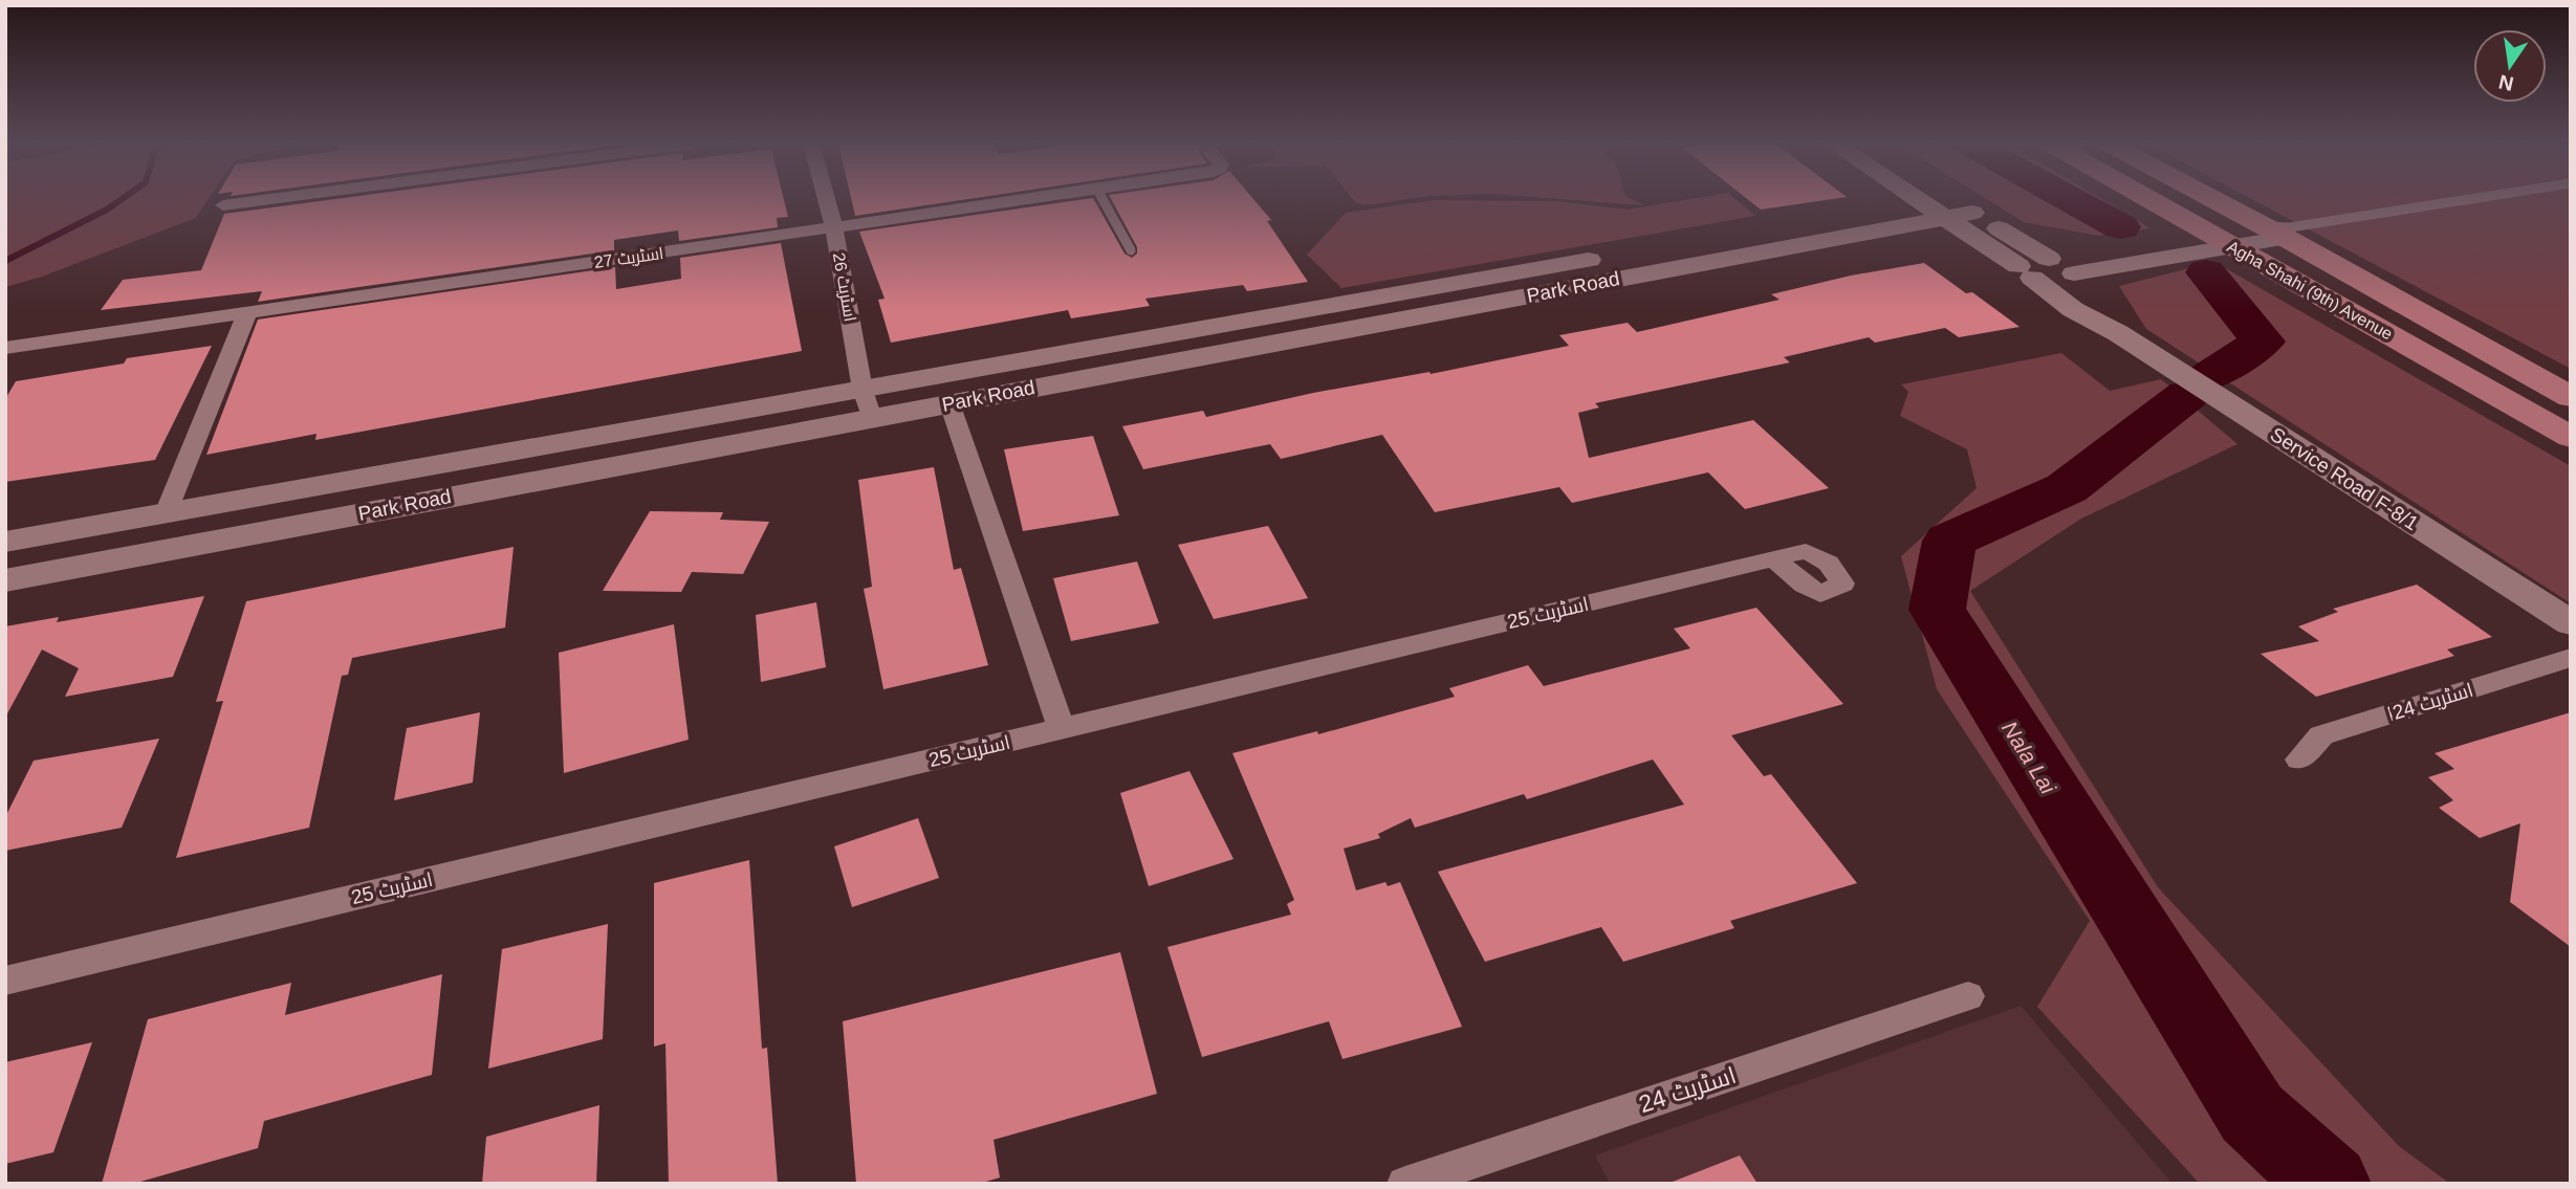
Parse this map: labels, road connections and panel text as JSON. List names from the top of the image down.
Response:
{
  "streets": {
    "main road": ["Agha Shahi (9th) Avenue"],
    "street": [
      "اسٹریٹ 27",
      "اسٹریٹ 26",
      "Park Road",
      "Service Road F-8/1",
      "اسٹریٹ 25",
      "اسٹریٹ 24ا",
      "اسٹریٹ 24"
    ]
  },
  "crossings": [
    ["اسٹریٹ 27", "اسٹریٹ 26"],
    ["اسٹریٹ 26", "Park Road"],
    ["Park Road", "Service Road F-8/1"]
  ],
  "water": ["Nala Lai"],
  "north": "bottom"
}
